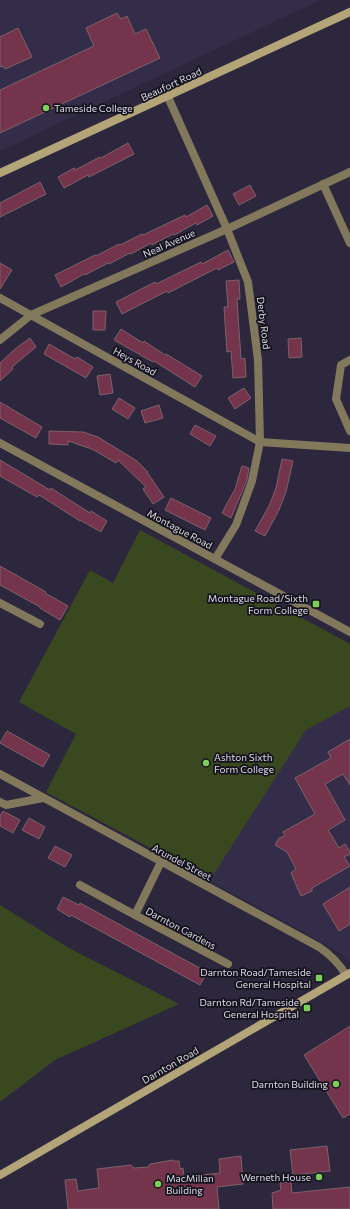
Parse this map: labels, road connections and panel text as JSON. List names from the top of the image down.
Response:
{
  "streets": {
    "street": [
      "Beaufort Road",
      "Neal Avenue",
      "Derby Road",
      "Heys Road",
      "Montague Road",
      "Arundel Street",
      "Darnton Gardens",
      "Darnton Road"
    ]
  },
  "crossings": [
    ["Beaufort Road", "Derby Road"],
    ["Neal Avenue", "Derby Road"],
    ["Neal Avenue", "Heys Road"],
    ["Derby Road", "Heys Road"],
    ["Derby Road", "Montague Road"],
    ["Arundel Street", "Darnton Gardens"],
    ["Arundel Street", "Darnton Road"]
  ],
  "places": {
    "other": [
      "Tameside College",
      "Ashton Sixth Form College",
      "Darnton Building",
      "Werneth House",
      "MacMillan Building"
    ],
    "transit": ["Montague Road/Sixth Form College", "Darnton Road/Tameside General Hospital", "Darnton Rd/Tameside General Hospital"]
  }
}
